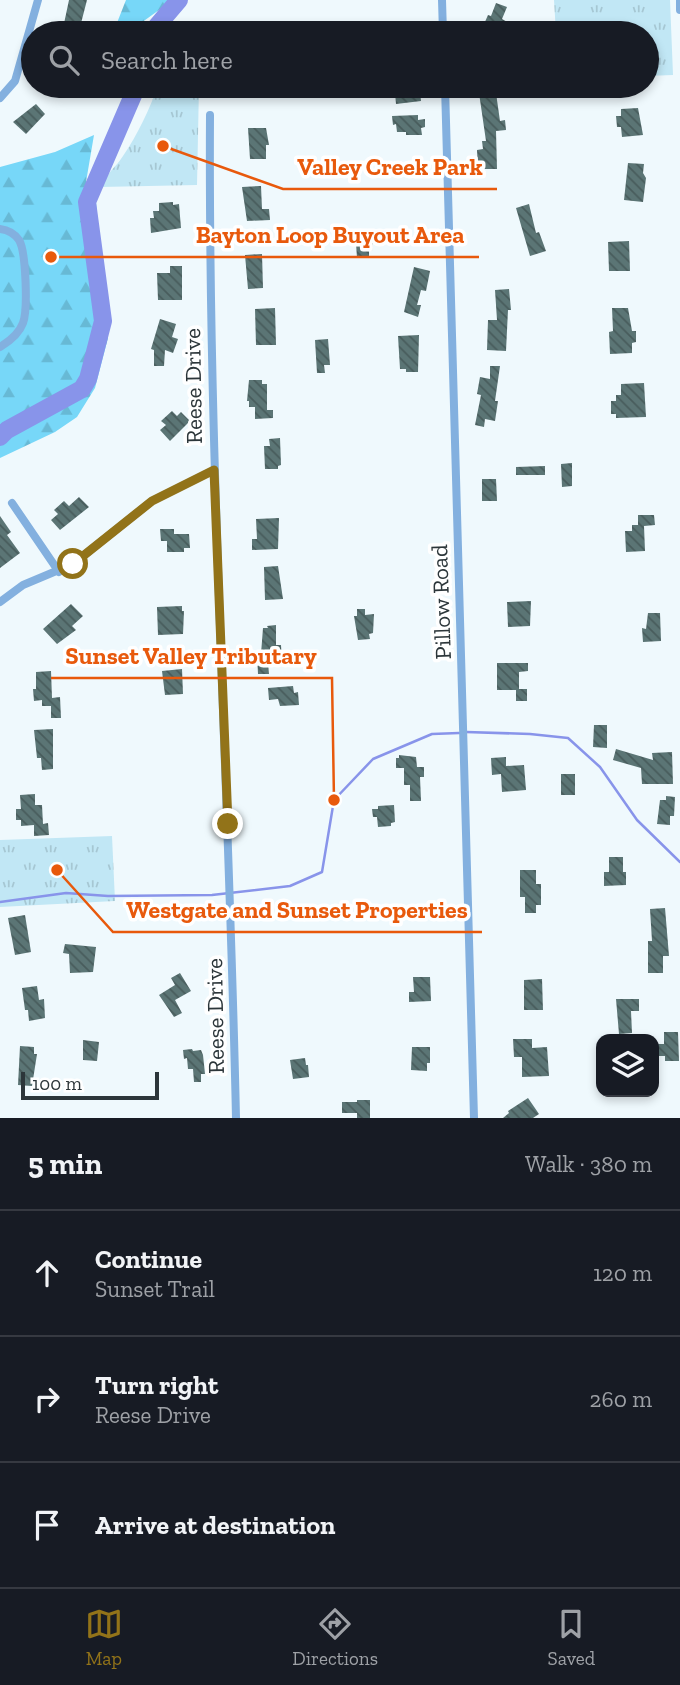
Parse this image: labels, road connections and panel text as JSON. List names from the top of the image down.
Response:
{
  "streets": {
    "street": ["Reese Drive", "Pillow Road"]
  },
  "places": [
    "Valley Creek Park",
    "Bayton Loop Buyout Area",
    "Sunset Valley Tributary",
    "Westgate and Sunset Properties"
  ],
  "scale_bar": "100 m",
  "page": {
    "search": "Search here",
    "scale": "100 m",
    "heading": ["5 min", "Walk · 380 m"],
    "list": [
      ["Continue", "Sunset Trail", "120 m"],
      ["Turn right", "Reese Drive", "260 m"],
      "Arrive at destination"
    ],
    "nav": ["Map", "Directions", "Saved"]
  }
}
